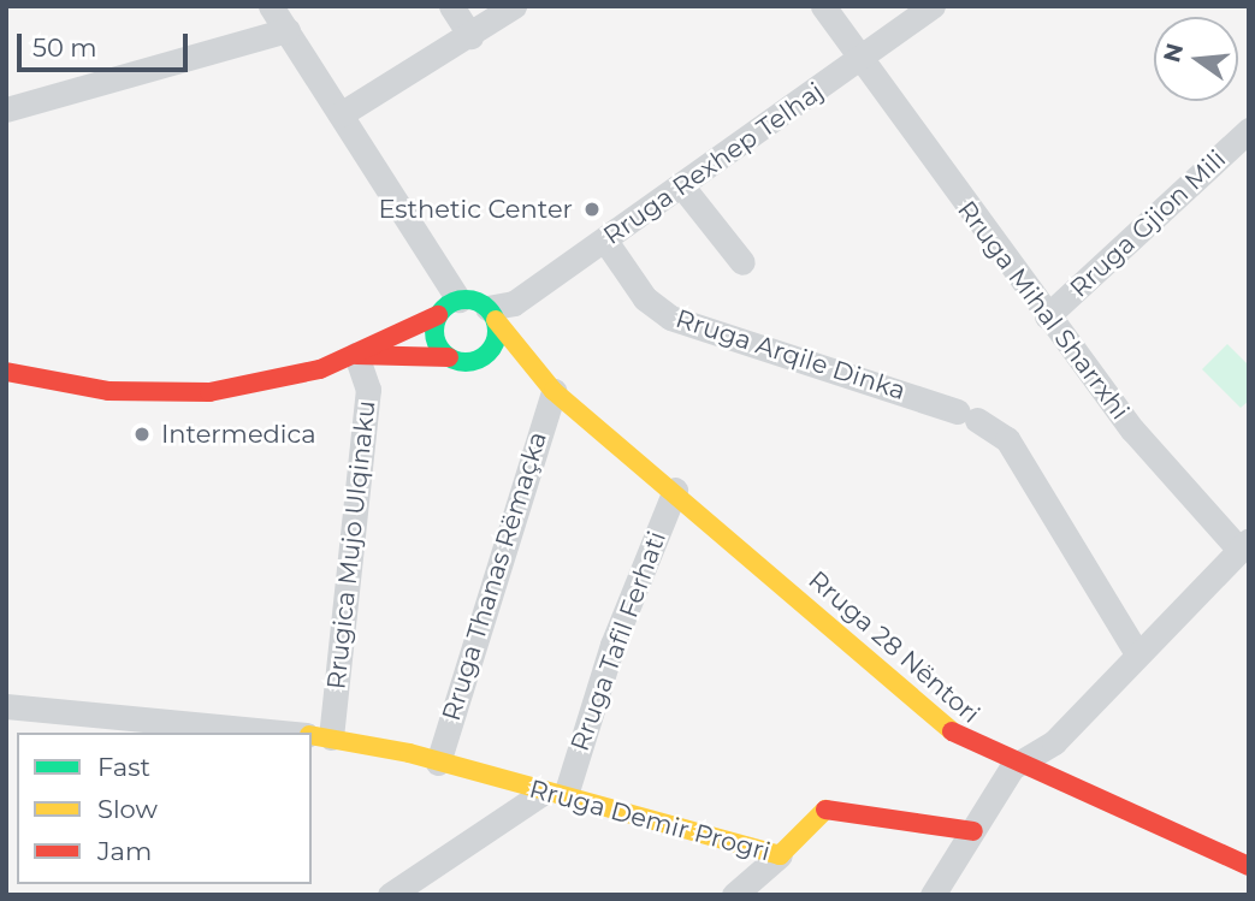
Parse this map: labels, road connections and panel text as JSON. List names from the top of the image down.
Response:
{
  "streets": {
    "main road": ["Rruga 28 Nëntori", "Rruga Demir Progri"],
    "street": [
      "Rruga Rexhep Telhaj",
      "Rruga Gjion Mili",
      "Rruga Mihal Sharrxhi",
      "Rruga Arqile Dinka",
      "Rrugica Mujo Ulqinaku",
      "Rruga Thanas Rëmaçka",
      "Rruga Tafil Ferhati"
    ]
  },
  "crossings": [
    ["Rruga Rexhep Telhaj", "Rruga Mihal Sharrxhi"],
    ["Rruga Rexhep Telhaj", "Rruga Arqile Dinka"],
    ["Rruga Rexhep Telhaj", "Rruga 28 Nëntori"],
    ["Rruga Gjion Mili", "Rruga Mihal Sharrxhi"],
    ["Rrugica Mujo Ulqinaku", "Rruga Demir Progri"],
    ["Rruga Thanas Rëmaçka", "Rruga 28 Nëntori"],
    ["Rruga Thanas Rëmaçka", "Rruga Demir Progri"],
    ["Rruga Tafil Ferhati", "Rruga 28 Nëntori"],
    ["Rruga Tafil Ferhati", "Rruga Demir Progri"]
  ],
  "places": ["Esthetic Center", "Intermedica"],
  "legend": ["Fast", "Slow", "Jam"],
  "scale_bar": "50 m",
  "north": "left"
}
